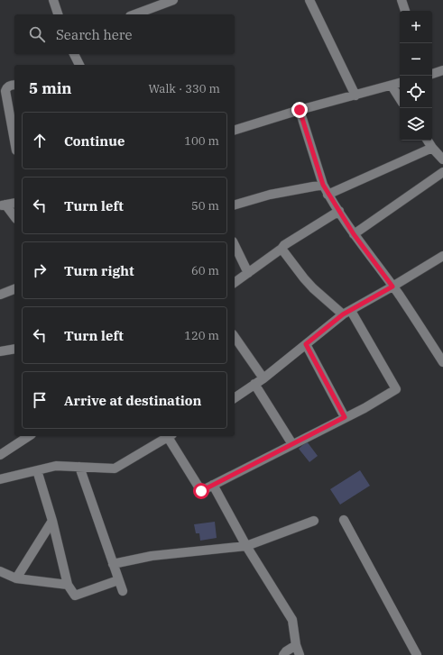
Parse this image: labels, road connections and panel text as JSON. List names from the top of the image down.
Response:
{
  "page": {
    "map_buttons": ["+", "−"],
    "search": "Search here",
    "heading": ["5 min", "Walk · 330 m"],
    "list": [
      ["Continue", "100 m"],
      ["Turn left", "50 m"],
      ["Turn right", "60 m"],
      ["Turn left", "120 m"],
      "Arrive at destination"
    ]
  }
}
